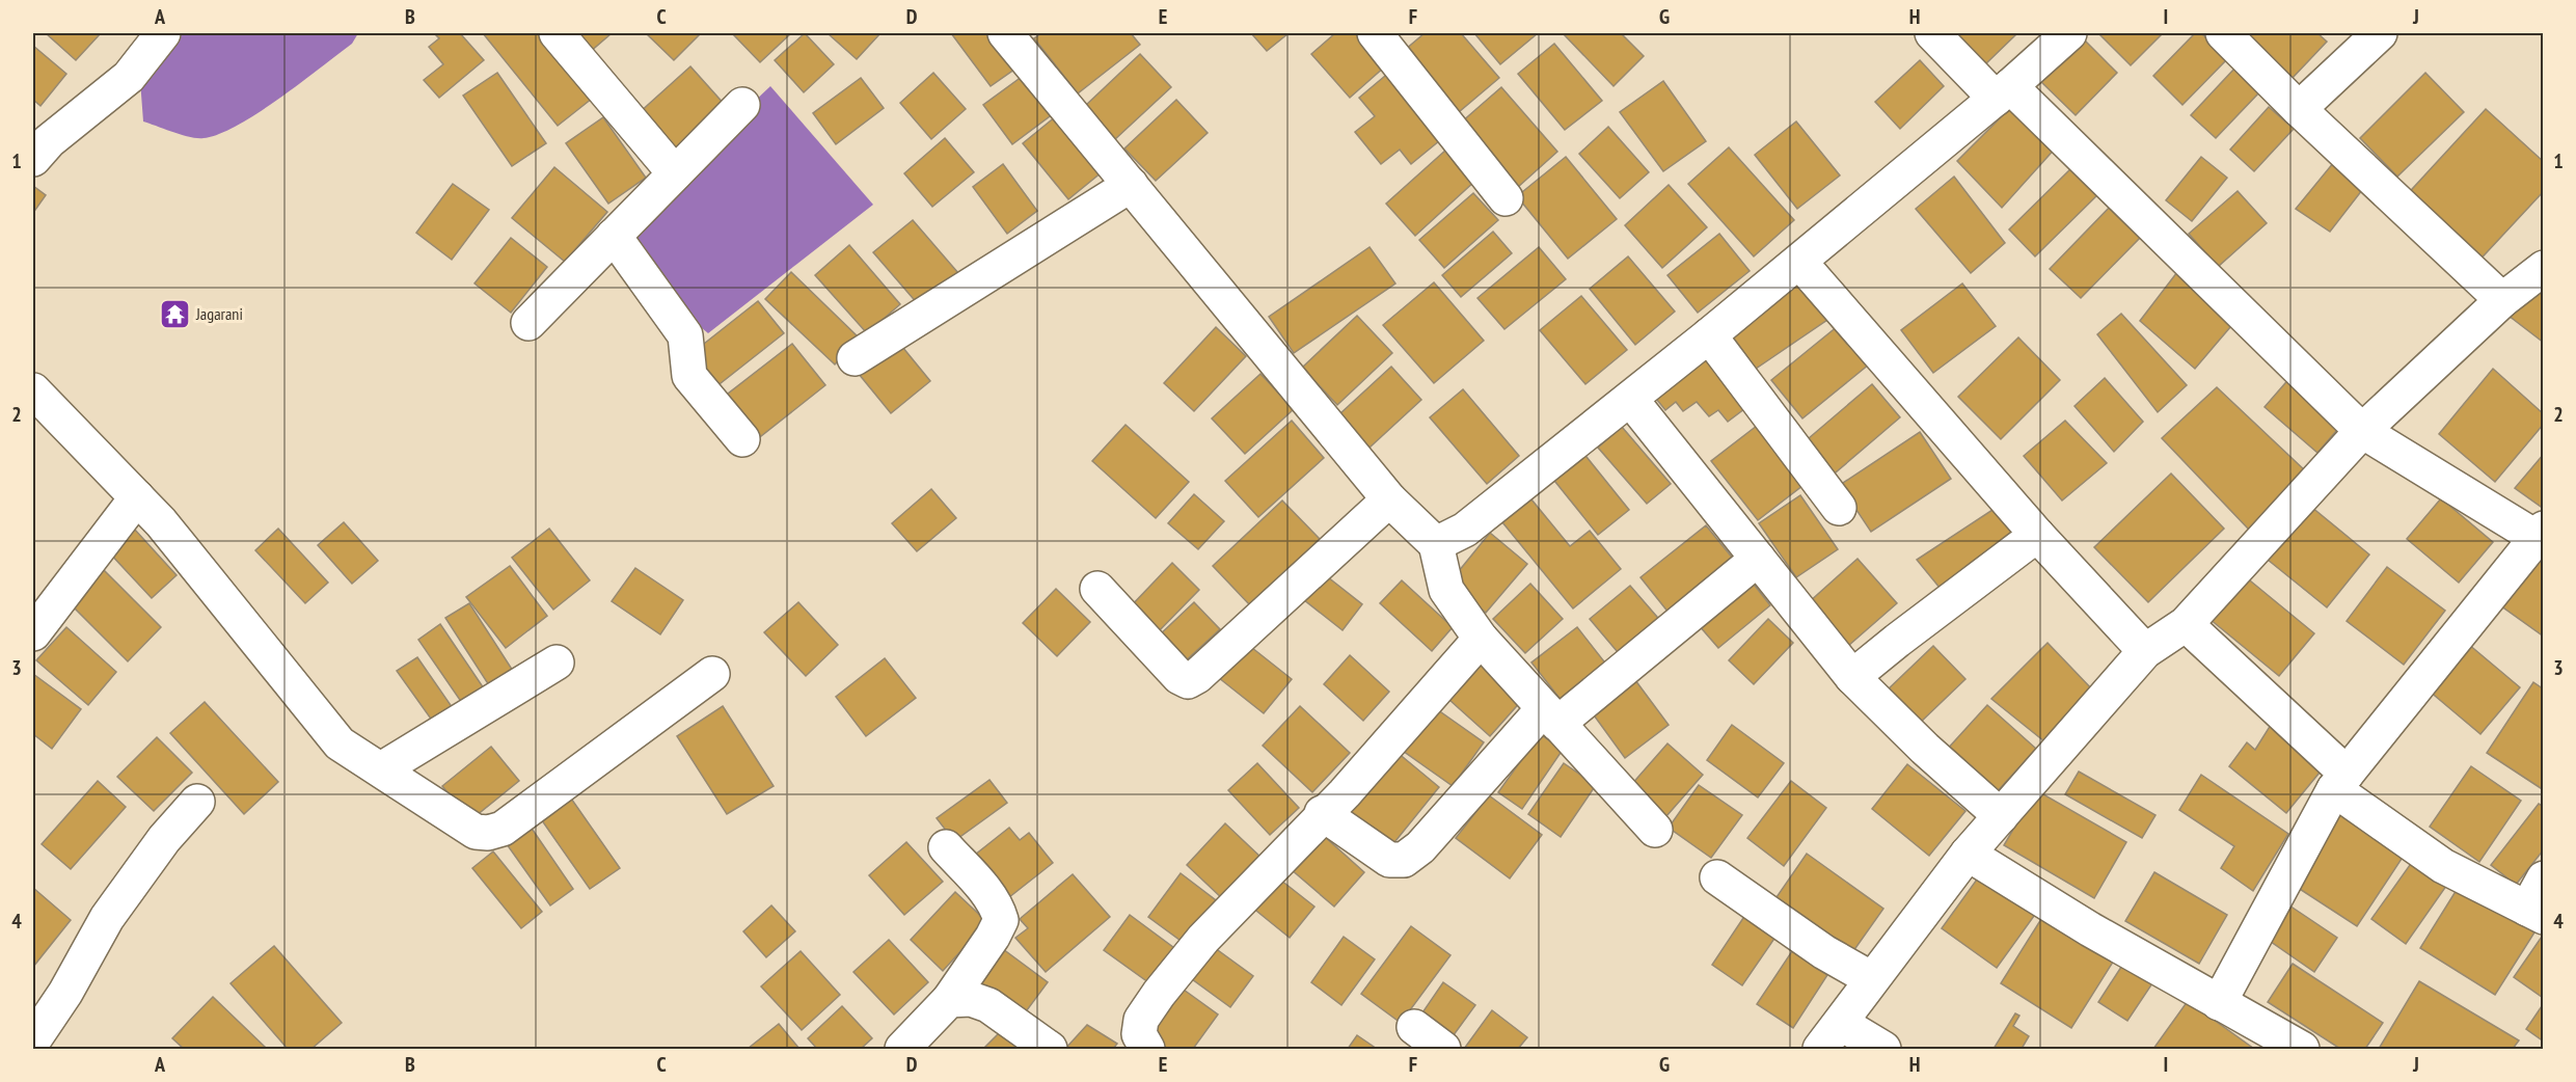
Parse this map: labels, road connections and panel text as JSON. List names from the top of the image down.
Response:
{
  "places": {
    "temple": ["Jagarani"]
  },
  "grid": {
    "columns": [
      "A",
      "B",
      "C",
      "D",
      "E",
      "F",
      "G",
      "H",
      "I",
      "J"
    ],
    "rows": [
      "1",
      "2",
      "3",
      "4"
    ]
  }
}
